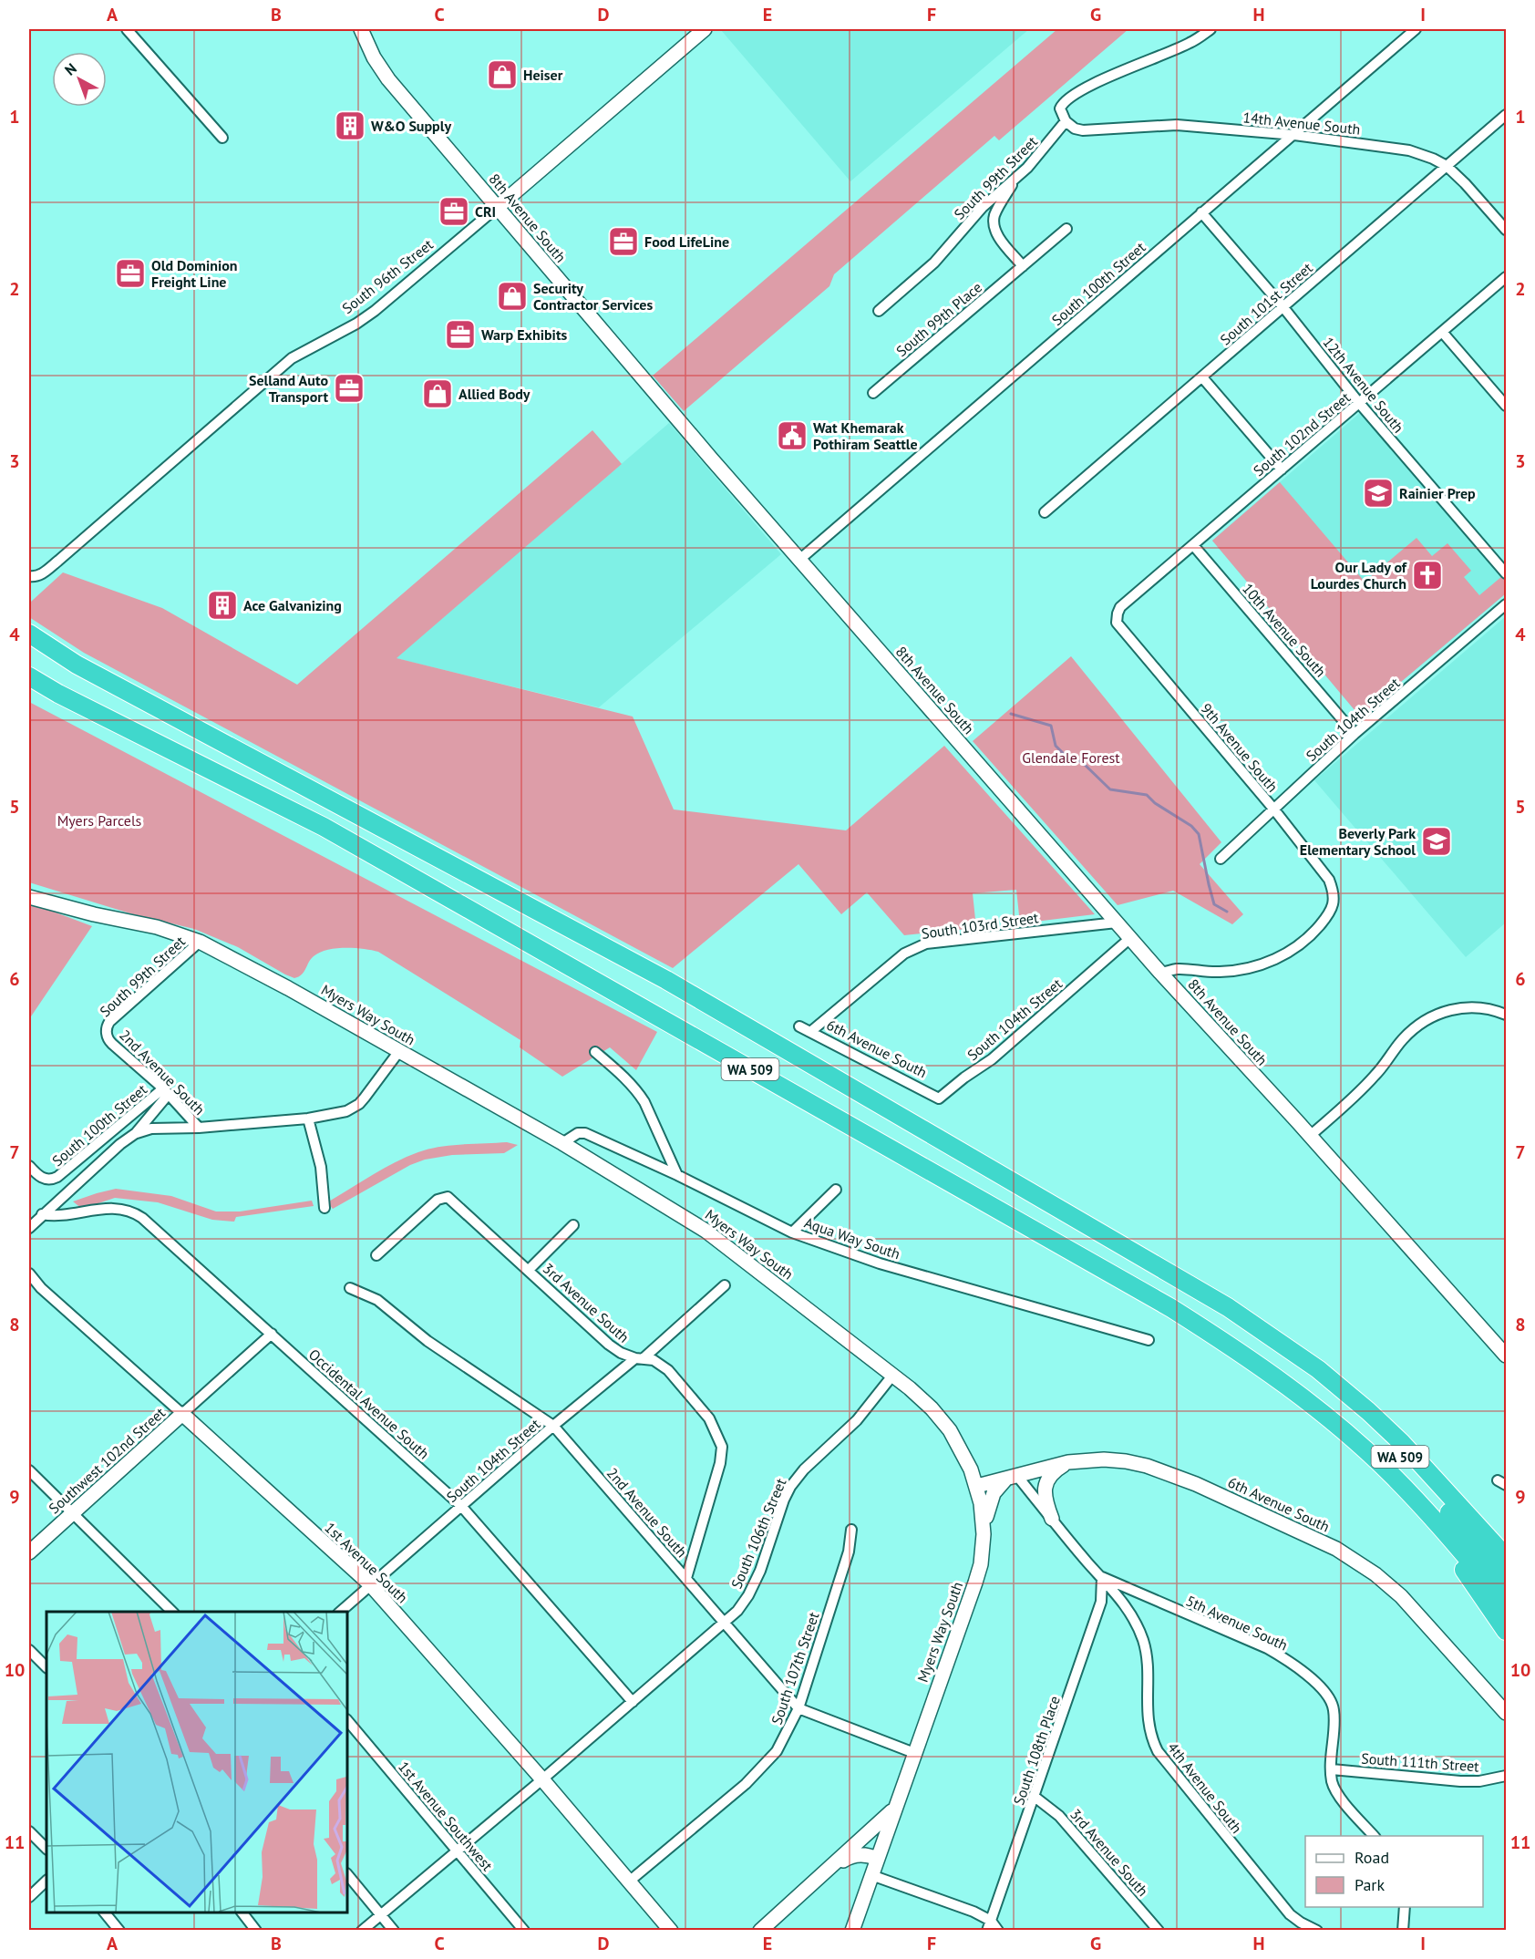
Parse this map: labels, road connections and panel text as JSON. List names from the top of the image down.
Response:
{
  "streets": {
    "highway": ["WA 509"],
    "street": [
      "14th Avenue South",
      "South 99th Street",
      "8th Avenue South",
      "South 96th Street",
      "South 100th Street",
      "South 101st Street",
      "South 99th Place",
      "12th Avenue South",
      "South 102nd Street",
      "10th Avenue South",
      "South 104th Street",
      "9th Avenue South",
      "South 103rd Street",
      "Myers Way South",
      "6th Avenue South",
      "2nd Avenue South",
      "Aqua Way South",
      "3rd Avenue South",
      "Occidental Avenue South",
      "Southwest 102nd Street",
      "South 106th Street",
      "1st Avenue South",
      "5th Avenue South",
      "South 107th Street",
      "South 108th Place",
      "South 111th Street",
      "4th Avenue South",
      "1st Avenue Southwest"
    ]
  },
  "crossings": [
    ["14th Avenue South", "South 99th Street"],
    ["14th Avenue South", "South 100th Street"],
    ["14th Avenue South", "South 101st Street"],
    ["South 99th Street", "Myers Way South"],
    ["South 99th Street", "2nd Avenue South"],
    ["8th Avenue South", "South 96th Street"],
    ["8th Avenue South", "South 100th Street"],
    ["8th Avenue South", "South 104th Street"],
    ["8th Avenue South", "9th Avenue South"],
    ["8th Avenue South", "South 103rd Street"],
    ["South 100th Street", "12th Avenue South"],
    ["South 100th Street", "2nd Avenue South"],
    ["South 100th Street", "Occidental Avenue South"],
    ["South 101st Street", "12th Avenue South"],
    ["12th Avenue South", "South 102nd Street"],
    ["South 102nd Street", "10th Avenue South"],
    ["South 102nd Street", "9th Avenue South"],
    ["10th Avenue South", "South 104th Street"],
    ["South 104th Street", "9th Avenue South"],
    ["South 104th Street", "6th Avenue South"],
    ["South 104th Street", "2nd Avenue South"],
    ["South 104th Street", "3rd Avenue South"],
    ["South 104th Street", "Occidental Avenue South"],
    ["South 104th Street", "1st Avenue South"],
    ["South 103rd Street", "6th Avenue South"],
    ["Myers Way South", "6th Avenue South"],
    ["Myers Way South", "2nd Avenue South"],
    ["Myers Way South", "Aqua Way South"],
    ["Myers Way South", "South 106th Street"],
    ["6th Avenue South", "4th Avenue South"],
    ["2nd Avenue South", "3rd Avenue South"],
    ["2nd Avenue South", "South 106th Street"],
    ["2nd Avenue South", "South 107th Street"],
    ["3rd Avenue South", "South 108th Place"],
    ["Occidental Avenue South", "South 106th Street"],
    ["Southwest 102nd Street", "1st Avenue South"],
    ["South 106th Street", "1st Avenue South"],
    ["South 106th Street", "1st Avenue Southwest"],
    ["1st Avenue South", "South 107th Street"],
    ["5th Avenue South", "South 108th Place"],
    ["5th Avenue South", "South 111th Street"],
    ["5th Avenue South", "4th Avenue South"],
    ["South 108th Place", "4th Avenue South"]
  ],
  "parks": ["Glendale Forest", "Myers Parcels"],
  "places": {
    "shop": ["Heiser", "Security Contractor Services", "Allied Body"],
    "building": ["W&O Supply", "Ace Galvanizing"],
    "office": [
      "CRI",
      "Food LifeLine",
      "Old Dominion Freight Line",
      "Warp Exhibits",
      "Selland Auto Transport"
    ],
    "public building": ["Wat Khemarak Pothiram Seattle"],
    "school or university": ["Rainier Prep", "Beverly Park Elementary School"],
    "church": ["Our Lady of Lourdes Church"]
  },
  "legend": ["Road", "Park"],
  "north": "top left",
  "grid": {
    "columns": [
      "A",
      "B",
      "C",
      "D",
      "E",
      "F",
      "G",
      "H",
      "I"
    ],
    "rows": [
      "1",
      "2",
      "3",
      "4",
      "5",
      "6",
      "7",
      "8",
      "9",
      "10",
      "11"
    ]
  }
}
